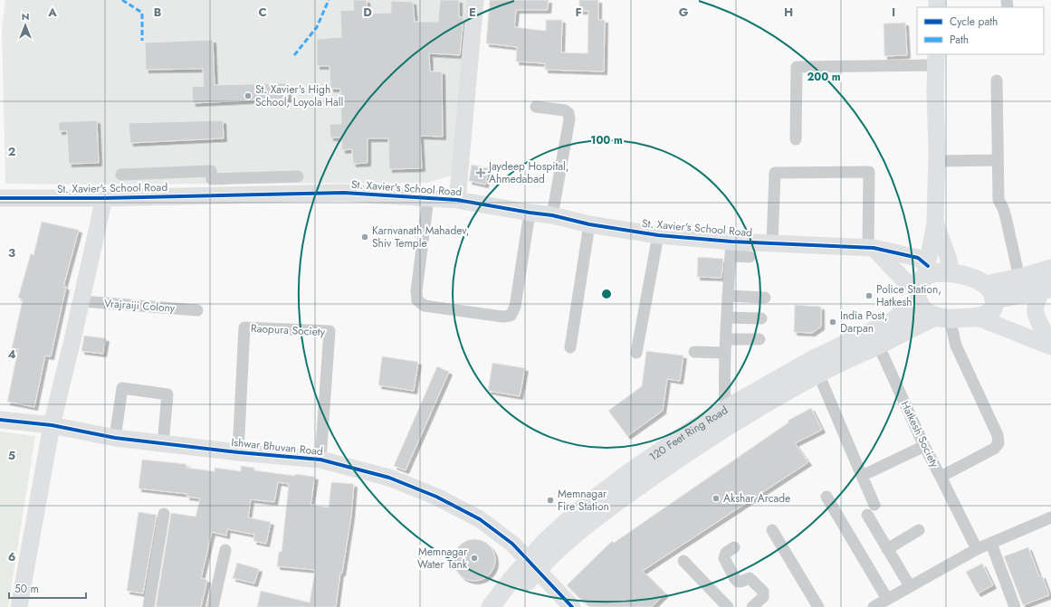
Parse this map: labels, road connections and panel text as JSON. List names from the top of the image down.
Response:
{
  "streets": {
    "main road": ["120 Feet Ring Road"],
    "street": [
      "St. Xavier's School Road",
      "Vrajraiji Colony",
      "Raopura Society",
      "Hatkesh Society",
      "Ishwar Bhuvan Road"
    ]
  },
  "crossings": [
    ["St. Xavier's School Road", "120 Feet Ring Road"],
    ["Raopura Society", "Ishwar Bhuvan Road"],
    ["120 Feet Ring Road", "Hatkesh Society"],
    ["120 Feet Ring Road", "Ishwar Bhuvan Road"]
  ],
  "places": {
    "other": [
      "St. Xavier's High School, Loyola Hall",
      "Karnvanath Mahadev, Shiv Temple",
      "Police Station, Hatkesh",
      "India Post, Darpan",
      "Akshar Arcade",
      "Memnagar Fire Station",
      "Memnagar Water Tank"
    ],
    "health": ["Jaydeep Hospital, Ahmedabad"]
  },
  "legend": ["Cycle path", "Path"],
  "scale_bar": "50 m",
  "north": "top",
  "grid": {
    "columns": [
      "A",
      "B",
      "C",
      "D",
      "E",
      "F",
      "G",
      "H",
      "I"
    ],
    "rows": [
      "2",
      "3",
      "4",
      "5",
      "6"
    ]
  },
  "rings": ["200 m", "100 m"]
}
